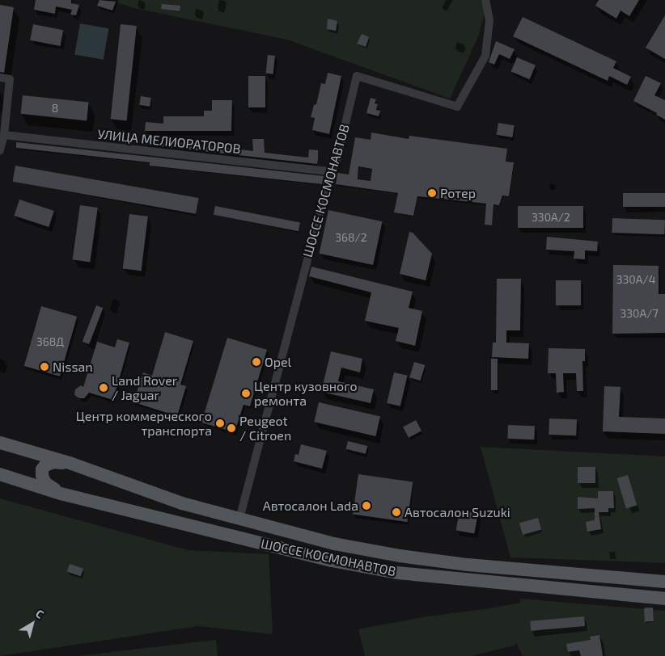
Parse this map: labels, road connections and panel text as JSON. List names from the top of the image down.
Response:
{
  "streets": {
    "main road": ["ШОССЕ КОСМОНАВТОВ"],
    "street": ["УЛИЦА МЕЛИОРАТОРОВ"]
  },
  "crossings": [
    ["УЛИЦА МЕЛИОРАТОРОВ", "ШОССЕ КОСМОНАВТОВ"]
  ],
  "places": [
    "Ротер",
    "Opel",
    "Nissan",
    "Land Rover / Jaguar",
    "Центр кузовного ремонта",
    "Центр коммерческого транспорта",
    "Peugeot / Citroen",
    "Автосалон Lada",
    "Автосалон Suzuki"
  ],
  "house_numbers": [
    "8",
    "330А/2",
    "368/2",
    "330А/4",
    "330А/7",
    "368Д"
  ],
  "north": "top right"
}
